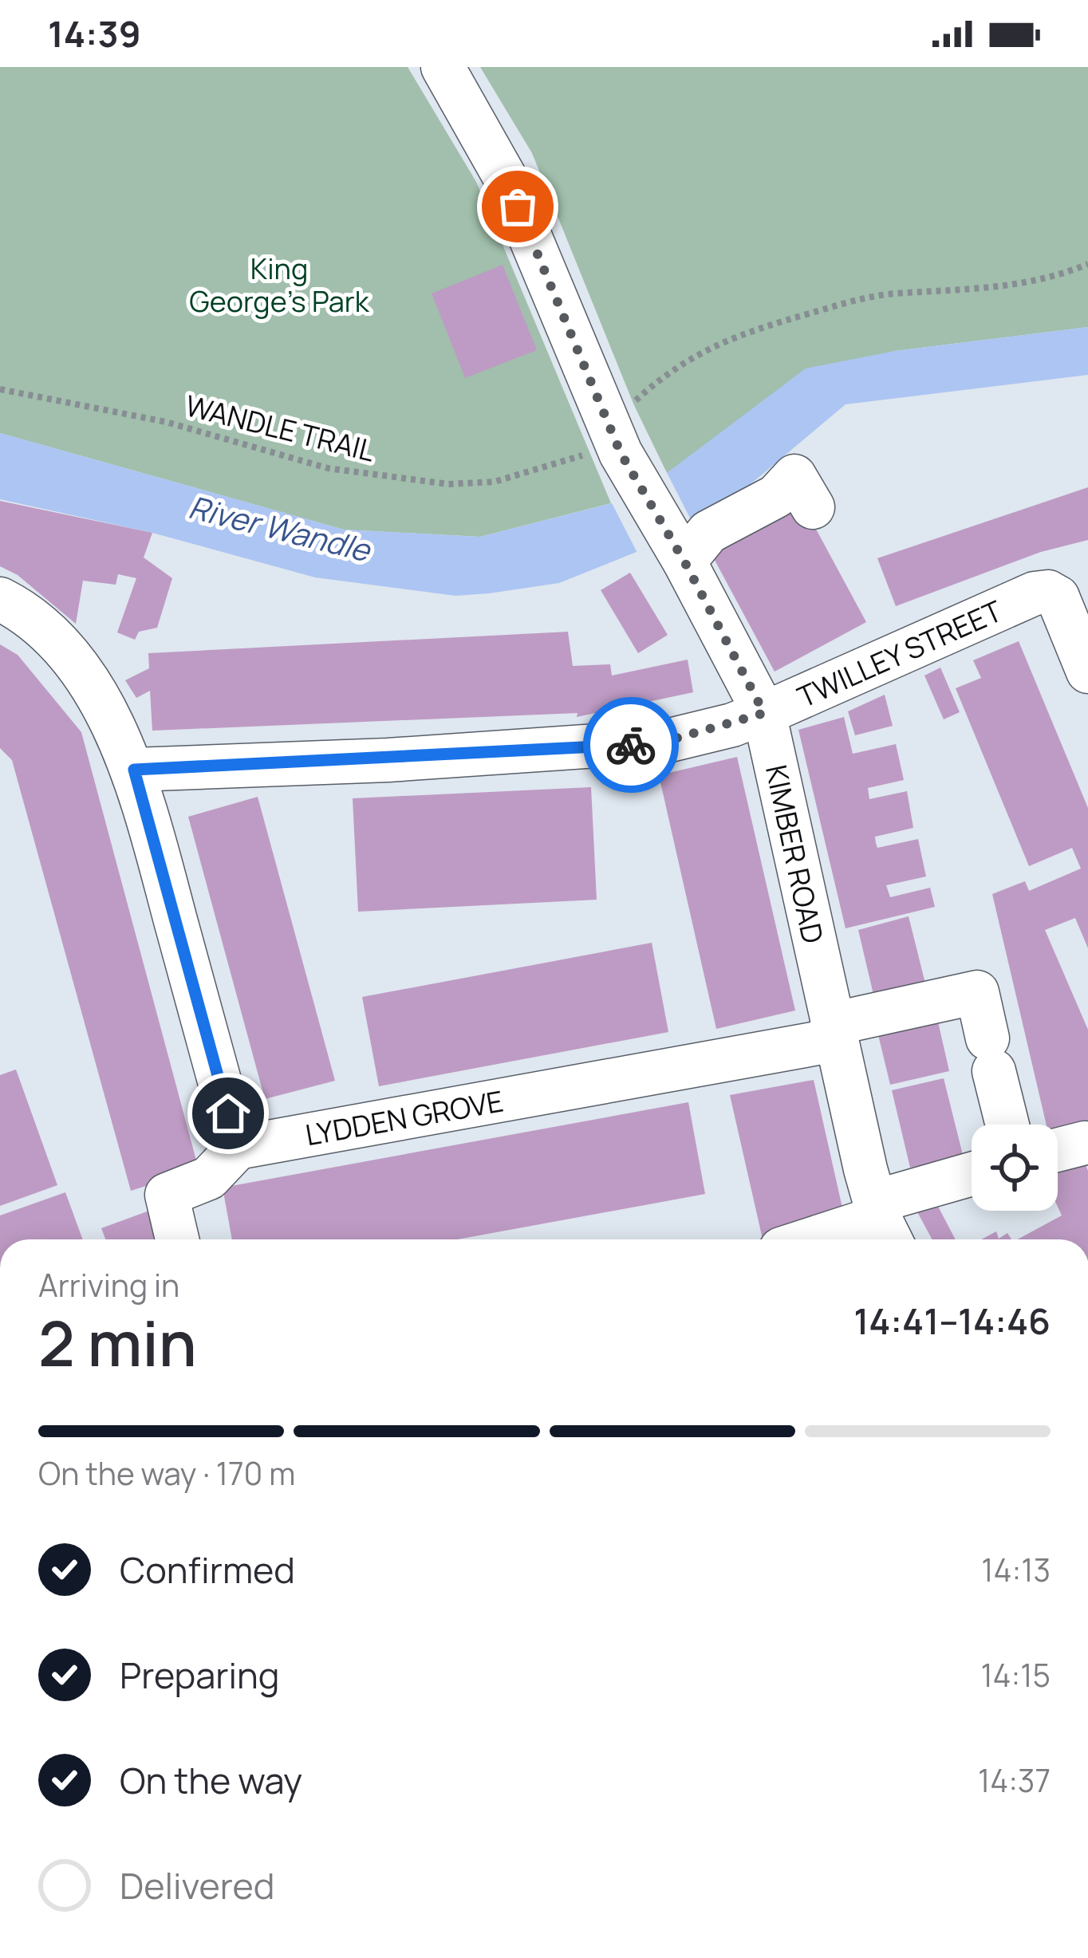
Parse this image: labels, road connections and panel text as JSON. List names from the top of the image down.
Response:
{
  "streets": {
    "street": ["TWILLEY STREET", "KIMBER ROAD", "LYDDEN GROVE"],
    "path": ["WANDLE TRAIL"]
  },
  "crossings": [
    ["TWILLEY STREET", "KIMBER ROAD"],
    ["KIMBER ROAD", "LYDDEN GROVE"]
  ],
  "water": ["River Wandle"],
  "parks": ["King George's Park"],
  "page": {
    "status": "14:39",
    "heading": ["2 min", "Arriving in", "14:41–14:46"],
    "bar": "On the way · 170 m",
    "list": [
      ["Confirmed", "14:13"],
      ["Preparing", "14:15"],
      ["On the way", "14:37"],
      "Delivered"
    ]
  }
}
